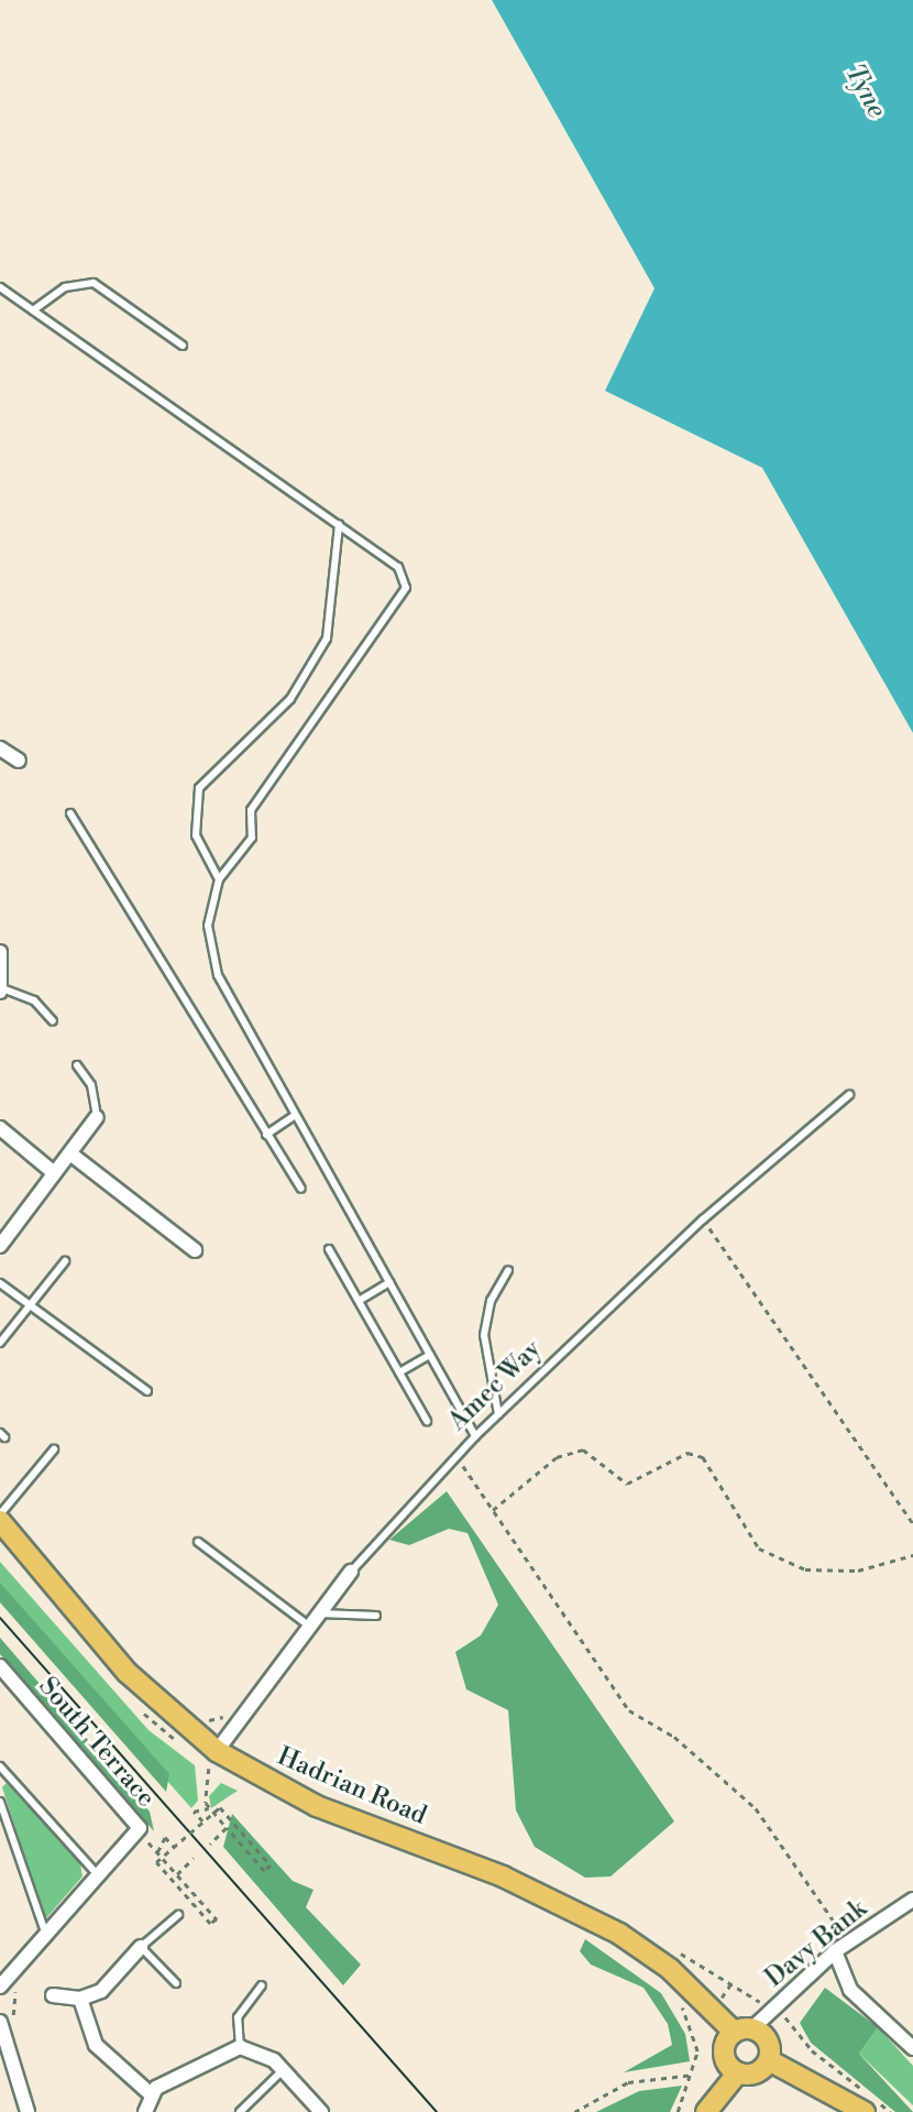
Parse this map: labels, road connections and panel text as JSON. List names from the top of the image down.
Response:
{
  "streets": {
    "main road": ["Hadrian Road"],
    "street": ["Amec Way", "South Terrace", "Davy Bank"]
  },
  "crossings": [
    ["Amec Way", "Hadrian Road"],
    ["Hadrian Road", "Davy Bank"]
  ],
  "water": ["Tyne"]
}
